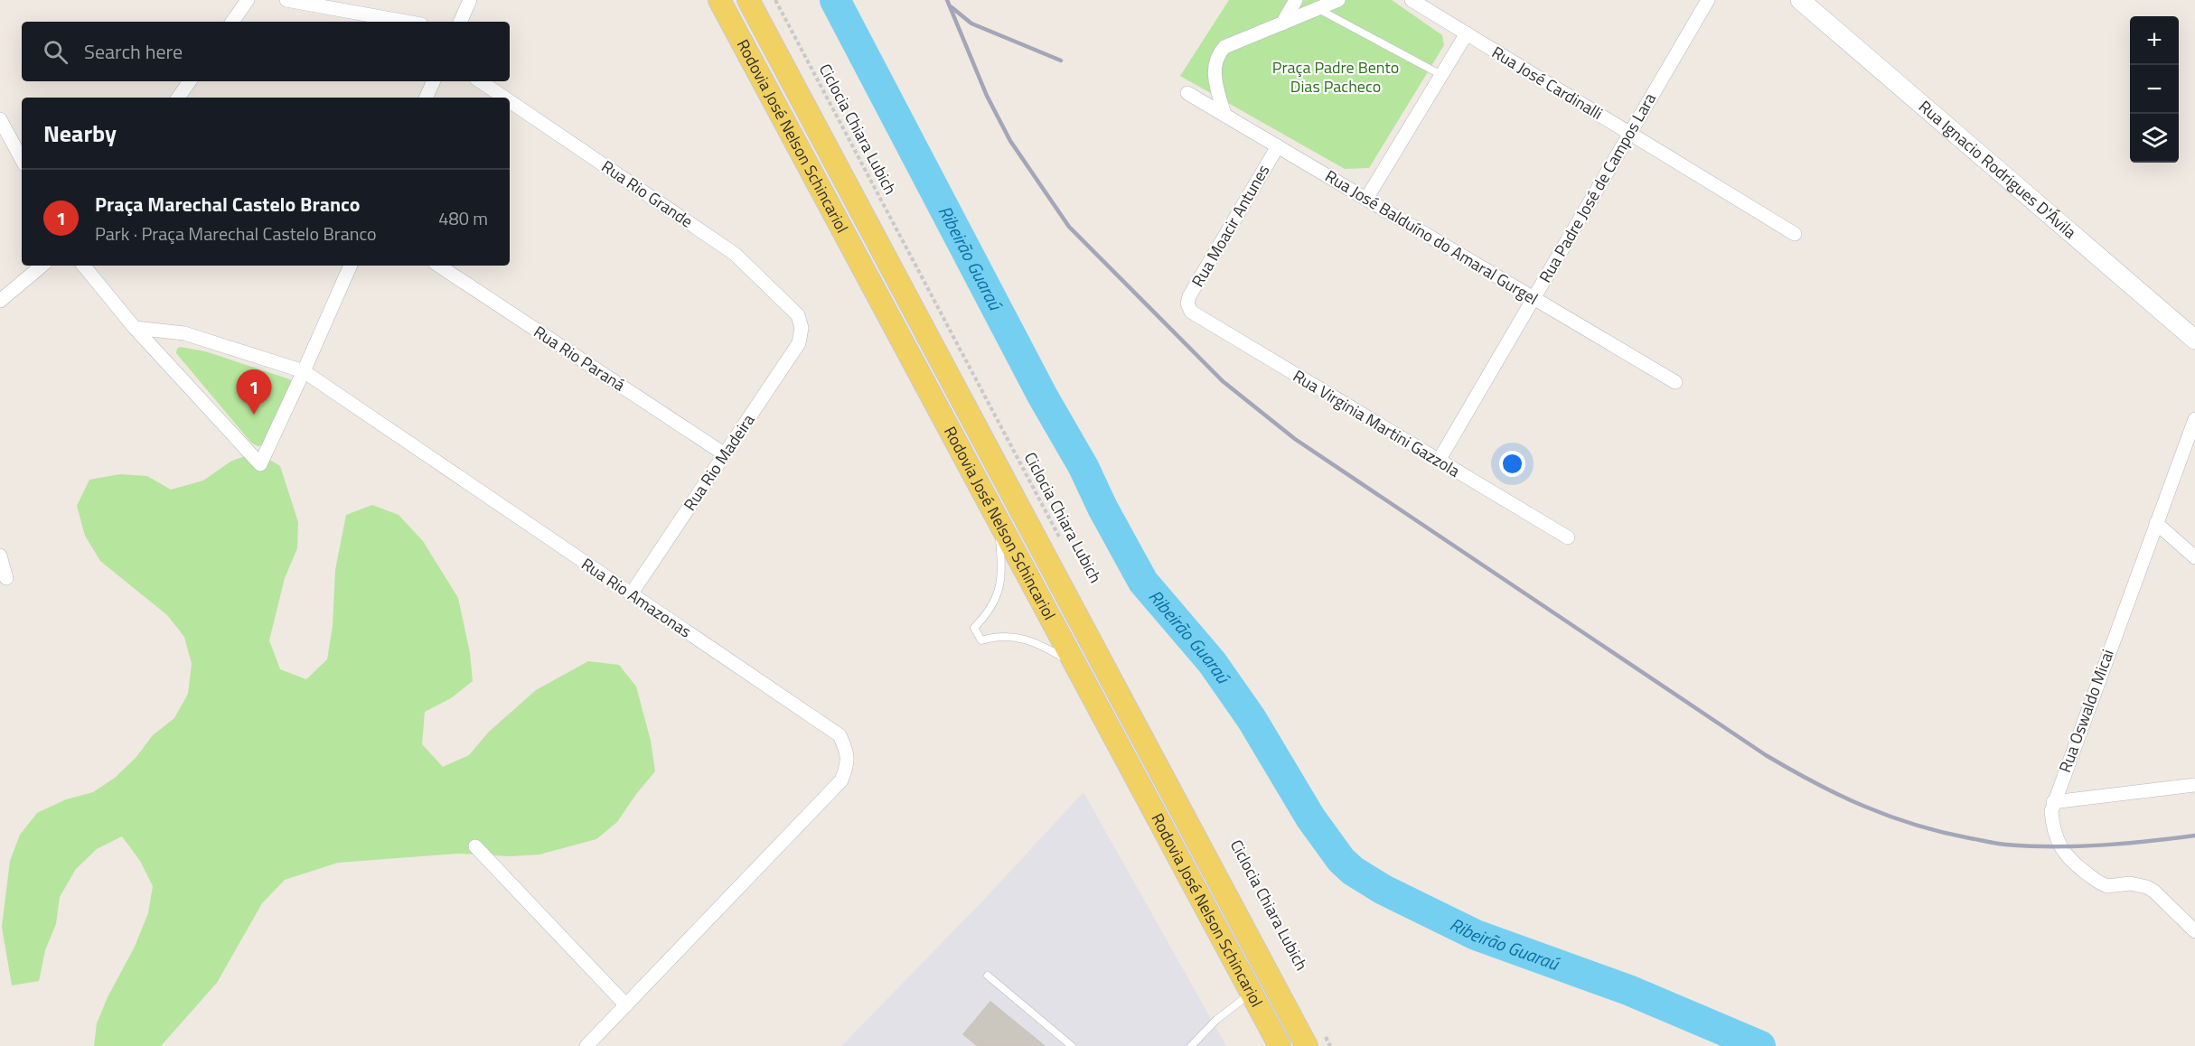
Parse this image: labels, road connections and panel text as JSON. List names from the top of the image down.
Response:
{
  "streets": {
    "main road": ["Rodovia José Nelson Schincariol"],
    "street": [
      "Rua José Cardinalli",
      "Rua Ignacio Rodrigues D'Ávila",
      "Rua Padre José de Campos Lara",
      "Rua Rio Grande",
      "Rua Moacir Antunes",
      "Rua José Balduíno do Amaral Gurgel",
      "Rua Rio Paraná",
      "Rua Virginia Martini Gazzola",
      "Rua Rio Madeira",
      "Rua Rio Amazonas",
      "Rua Oswaldo Micai"
    ],
    "path": ["Ciclocia Chiara Lubich"]
  },
  "crossings": [
    ["Rua José Cardinalli", "Rua Padre José de Campos Lara"],
    ["Rua Padre José de Campos Lara", "Rua José Balduíno do Amaral Gurgel"],
    ["Rua Padre José de Campos Lara", "Rua Virginia Martini Gazzola"],
    ["Rua Rio Grande", "Rua Rio Madeira"],
    ["Rua Moacir Antunes", "Rua José Balduíno do Amaral Gurgel"],
    ["Rua Moacir Antunes", "Rua Virginia Martini Gazzola"],
    ["Rua Rio Paraná", "Rua Rio Madeira"],
    ["Rua Rio Madeira", "Rua Rio Amazonas"]
  ],
  "water": ["Ribeirão Guaraú"],
  "parks": ["Praça Padre Bento Dias Pacheco"],
  "page": {
    "map_buttons": ["+", "−"],
    "search": "Search here",
    "heading": "Nearby",
    "list": [
      {
        "mark": "1",
        "name": "Praça Marechal Castelo Branco",
        "note": "Park · Praça Marechal Castelo Branco",
        "value": "480 m"
      }
    ],
    "pins": "1"
  }
}
